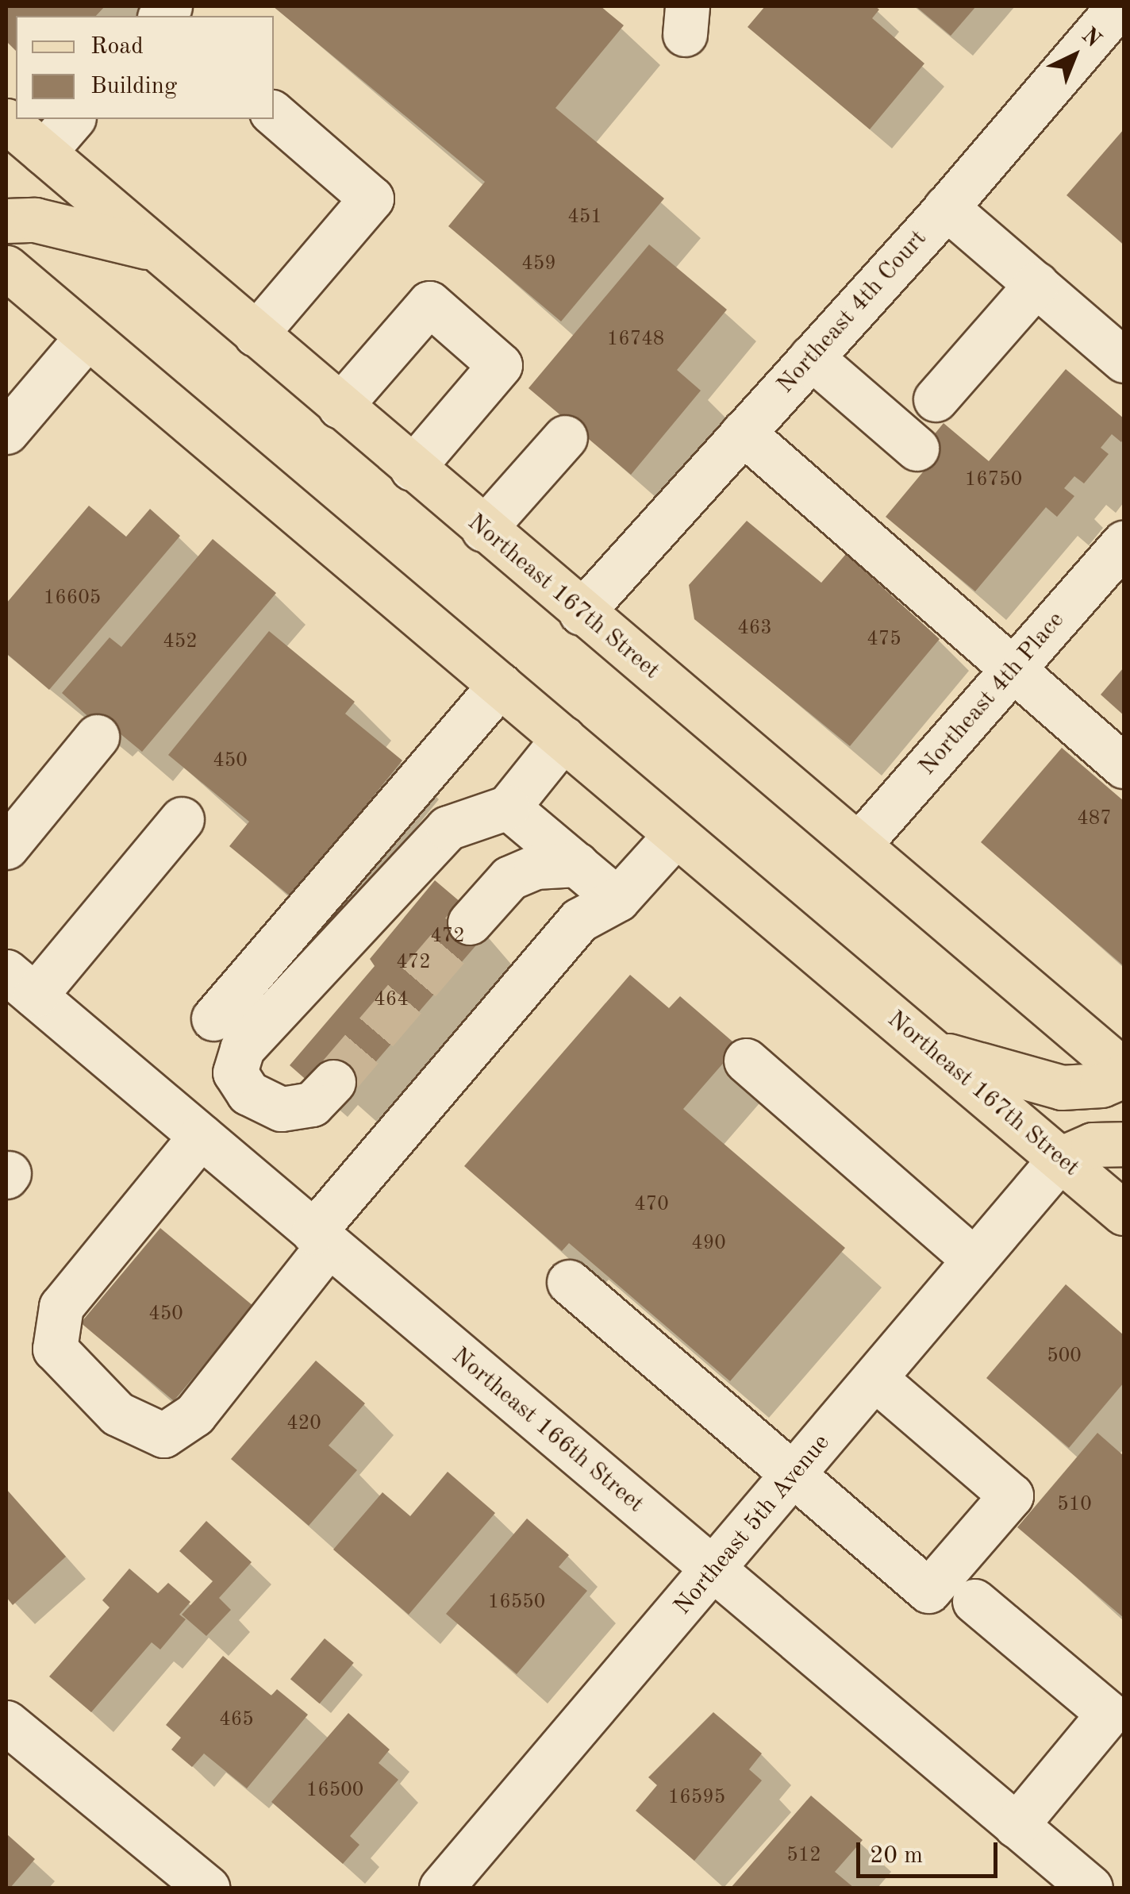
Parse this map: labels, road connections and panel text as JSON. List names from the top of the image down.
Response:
{
  "streets": {
    "main road": ["Northeast 167th Street"],
    "street": [
      "Northeast 4th Court",
      "Northeast 4th Place",
      "Northeast 166th Street",
      "Northeast 5th Avenue"
    ]
  },
  "crossings": [
    ["Northeast 4th Court", "Northeast 167th Street"],
    ["Northeast 167th Street", "Northeast 4th Place"],
    ["Northeast 167th Street", "Northeast 5th Avenue"],
    ["Northeast 166th Street", "Northeast 5th Avenue"]
  ],
  "house_numbers": [
    "451",
    "459",
    "16748",
    "16750",
    "16605",
    "463",
    "475",
    "452",
    "450",
    "487",
    "472",
    "472",
    "464",
    "470",
    "490",
    "450",
    "500",
    "420",
    "510",
    "16550",
    "465",
    "16500",
    "16595",
    "512"
  ],
  "legend": ["Road", "Building"],
  "scale_bar": "20 m",
  "north": "top right"
}
